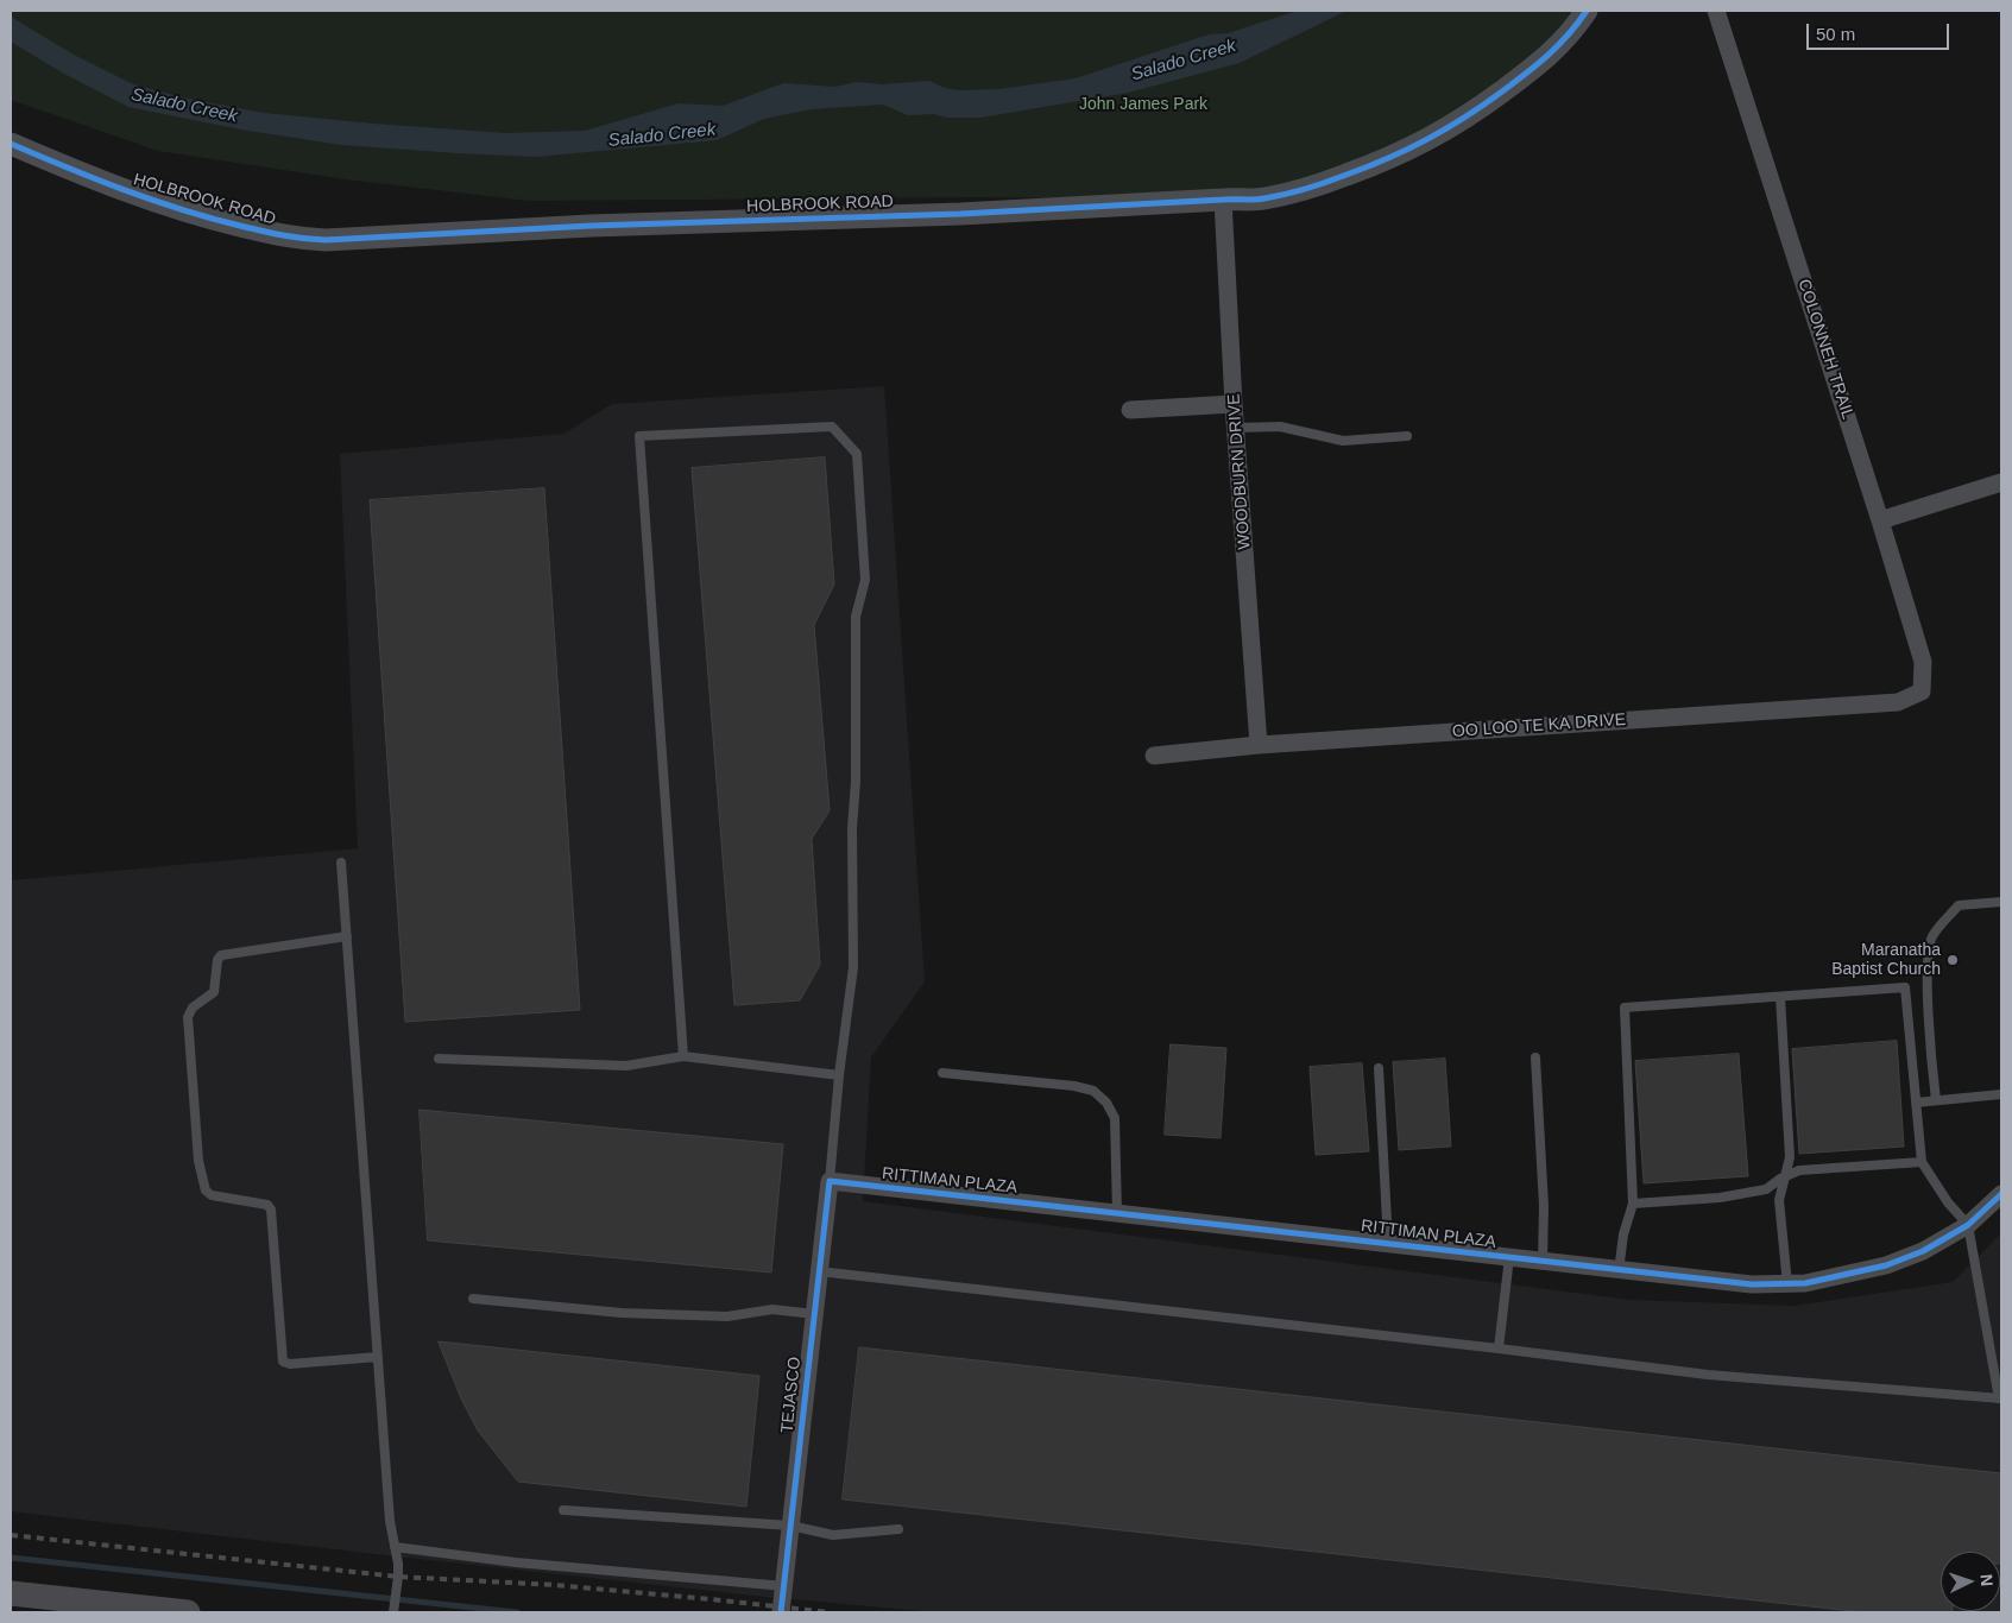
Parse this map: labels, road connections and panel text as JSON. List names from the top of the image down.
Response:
{
  "streets": {
    "street": [
      "HOLBROOK ROAD",
      "COLONNEH TRAIL",
      "WOODBURN DRIVE",
      "OO LOO TE KA DRIVE",
      "RITTIMAN PLAZA",
      "TEJASCO"
    ]
  },
  "crossings": [
    ["HOLBROOK ROAD", "WOODBURN DRIVE"],
    ["COLONNEH TRAIL", "OO LOO TE KA DRIVE"],
    ["WOODBURN DRIVE", "OO LOO TE KA DRIVE"],
    ["RITTIMAN PLAZA", "TEJASCO"]
  ],
  "water": ["Salado Creek"],
  "parks": ["John James Park"],
  "places": ["Maranatha Baptist Church"],
  "scale_bar": "50 m",
  "north": "right"
}
